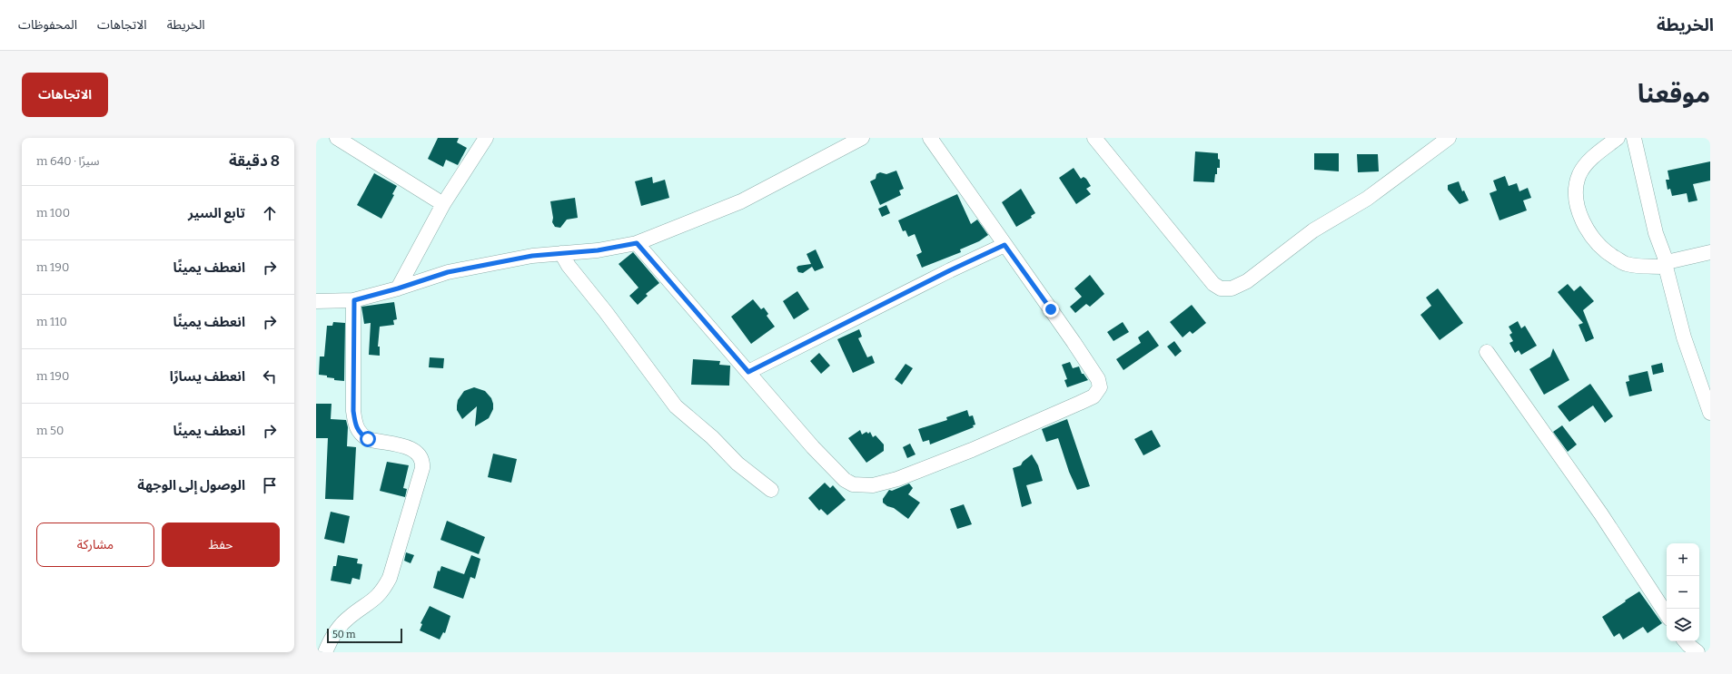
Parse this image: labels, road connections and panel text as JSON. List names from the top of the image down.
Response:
{
  "scale_bar": "50 m",
  "page": {
    "header": "الخريطة",
    "nav": ["الخريطة", "الاتجاهات", "المحفوظات"],
    "title": "موقعنا",
    "buttons": [
      "الاتجاهات",
      ["حفظ", "مشاركة"]
    ],
    "heading": ["8 دقيقة", "سيرًا · 640 m"],
    "list": [
      ["تابع السير", "100 m"],
      ["انعطف يمينًا", "190 m"],
      ["انعطف يمينًا", "110 m"],
      ["انعطف يسارًا", "190 m"],
      ["انعطف يمينًا", "50 m"],
      "الوصول إلى الوجهة"
    ],
    "map_buttons": ["+", "−"],
    "scale": "50 m"
  }
}
